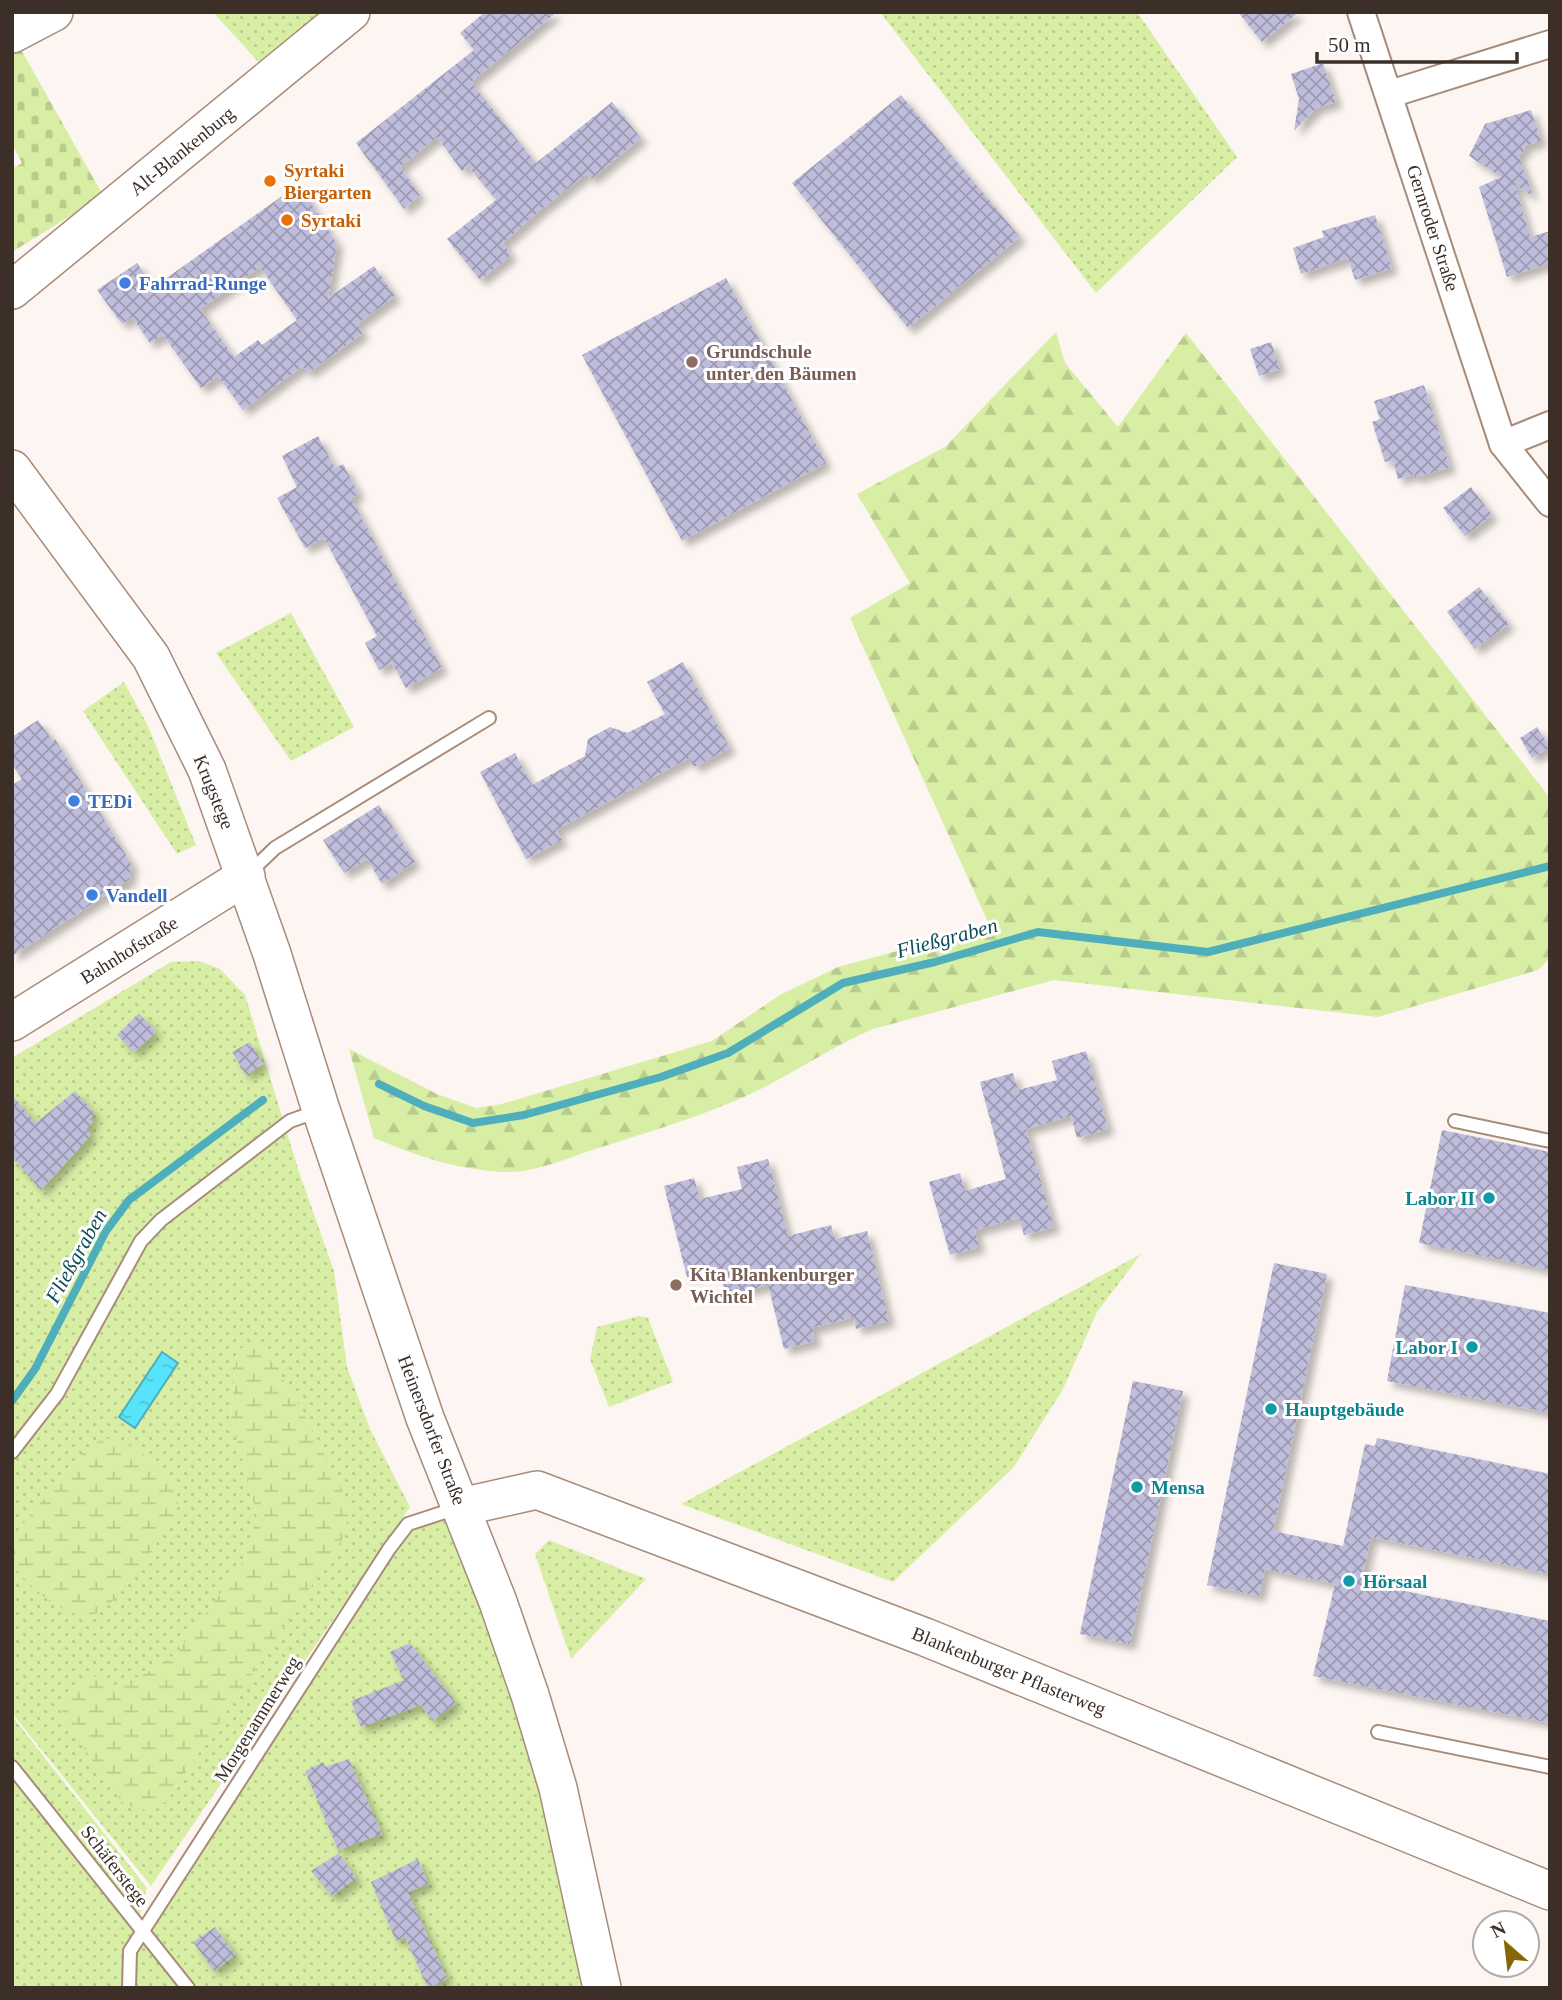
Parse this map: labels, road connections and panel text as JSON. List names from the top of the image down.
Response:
{
  "streets": {
    "main road": [
      "Alt-Blankenburg",
      "Krugstege",
      "Bahnhofstraße",
      "Heinersdorfer Straße",
      "Blankenburger Pflasterweg"
    ],
    "street": ["Gernroder Straße"],
    "lane": ["Morgenammerweg", "Schäferstege"]
  },
  "crossings": [
    ["Krugstege", "Bahnhofstraße"],
    ["Krugstege", "Heinersdorfer Straße"],
    ["Bahnhofstraße", "Heinersdorfer Straße"],
    ["Heinersdorfer Straße", "Blankenburger Pflasterweg"],
    ["Heinersdorfer Straße", "Morgenammerweg"],
    ["Blankenburger Pflasterweg", "Morgenammerweg"],
    ["Morgenammerweg", "Schäferstege"]
  ],
  "water": ["Fließgraben"],
  "places": [
    "Syrtaki Biergarten",
    "Syrtaki",
    "Fahrrad-Runge",
    "Grundschule unter den Bäumen",
    "TEDi",
    "Vandell",
    "Labor II",
    "Kita Blankenburger Wichtel",
    "Labor I",
    "Hauptgebäude",
    "Mensa",
    "Hörsaal"
  ],
  "scale_bar": "50 m",
  "north": "top left"
}
